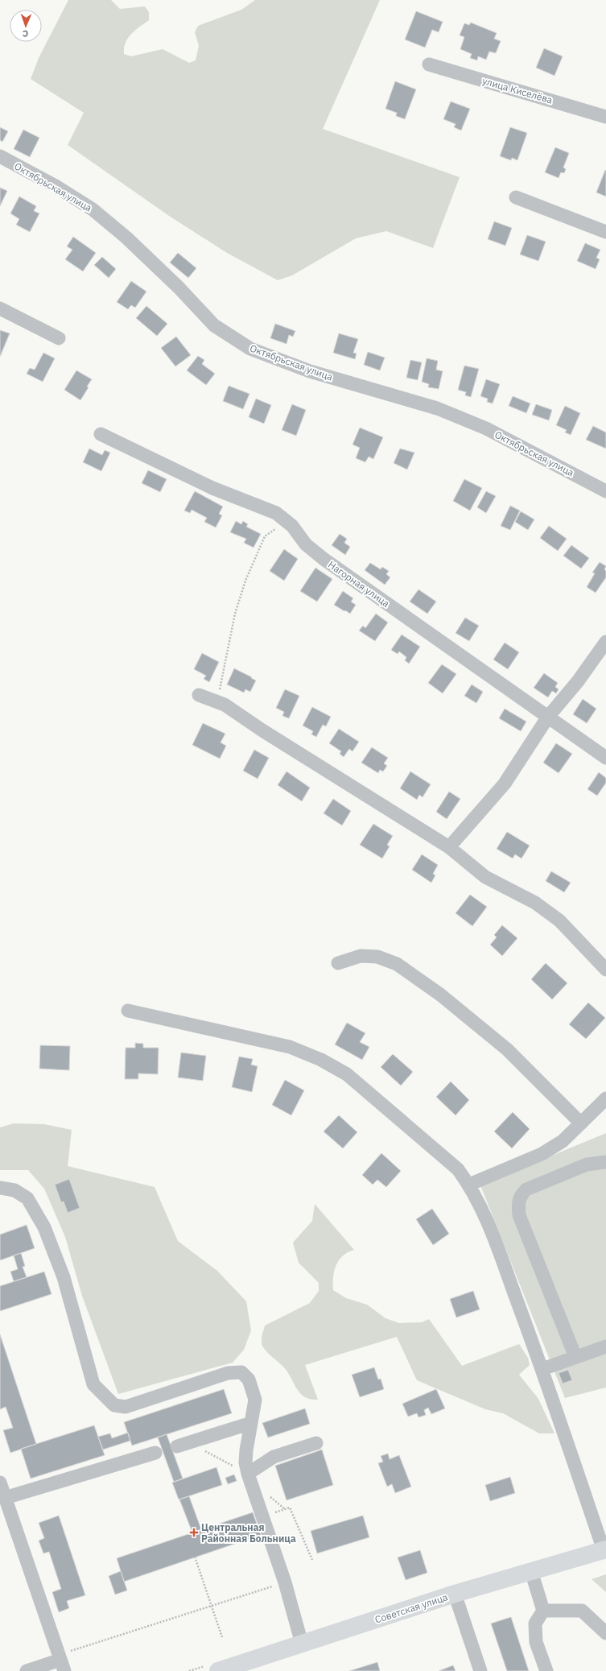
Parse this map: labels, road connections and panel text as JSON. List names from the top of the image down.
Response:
{
  "streets": {
    "main road": ["Советская улица"],
    "street": ["улица Киселёва", "Октябрьская улица", "Нагорная улица"]
  },
  "places": {
    "health": ["Центральная Районная Больница"]
  },
  "north": "bottom"
}
